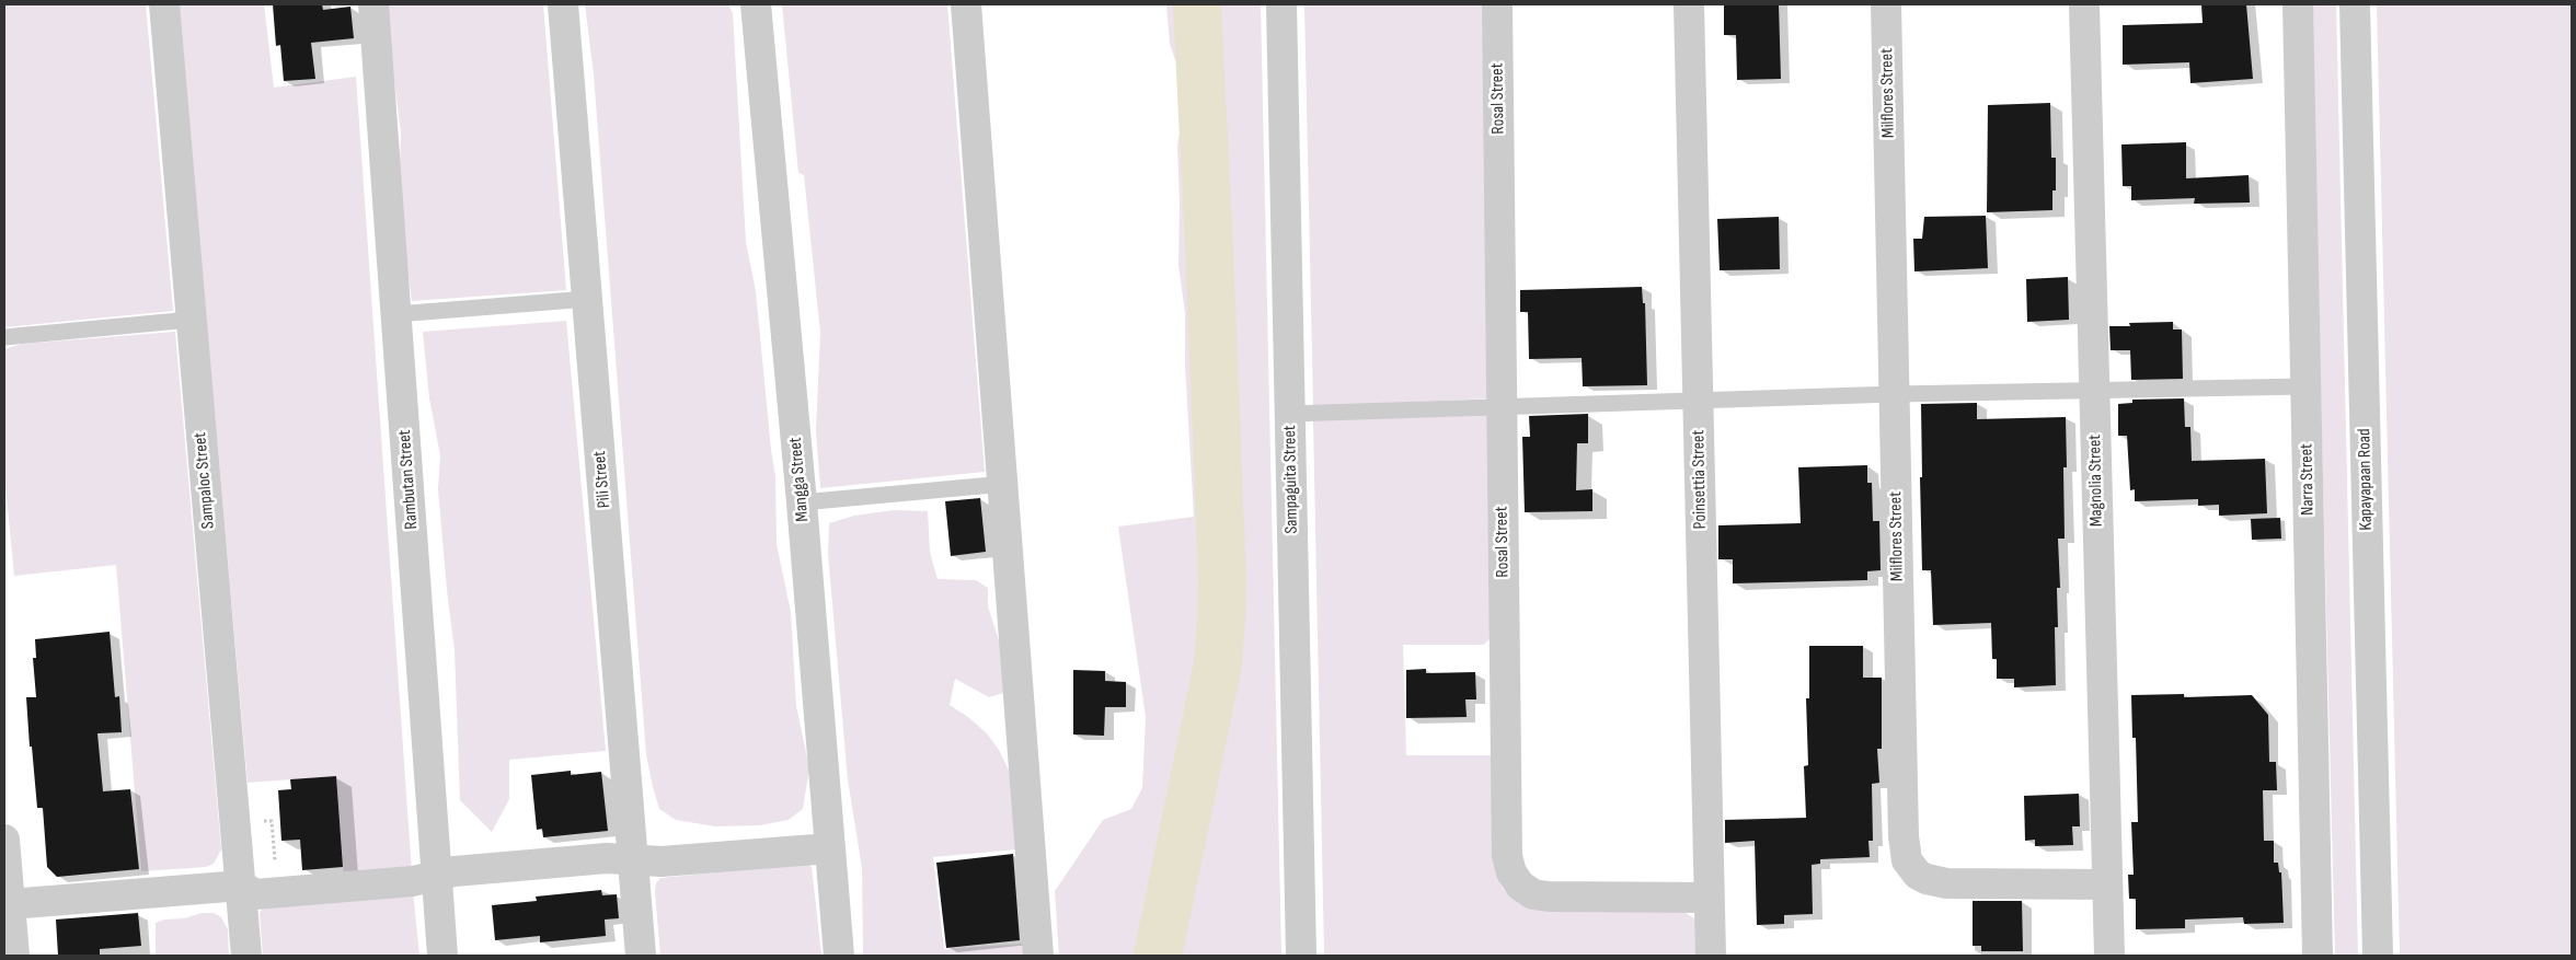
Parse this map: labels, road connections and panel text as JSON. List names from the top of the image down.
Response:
{
  "streets": {
    "street": [
      "Milflores Street",
      "Rosal Street",
      "Rambutan Street",
      "Pili Street",
      "Mangga Street",
      "Sampaguita Street",
      "Poinsettia Street",
      "Narra Street",
      "Kapayapaan Road",
      "Sampaloc Street",
      "Magnolia Street"
    ]
  },
  "crossings": [
    ["Milflores Street", "Magnolia Street"],
    ["Rosal Street", "Poinsettia Street"]
  ]
}
